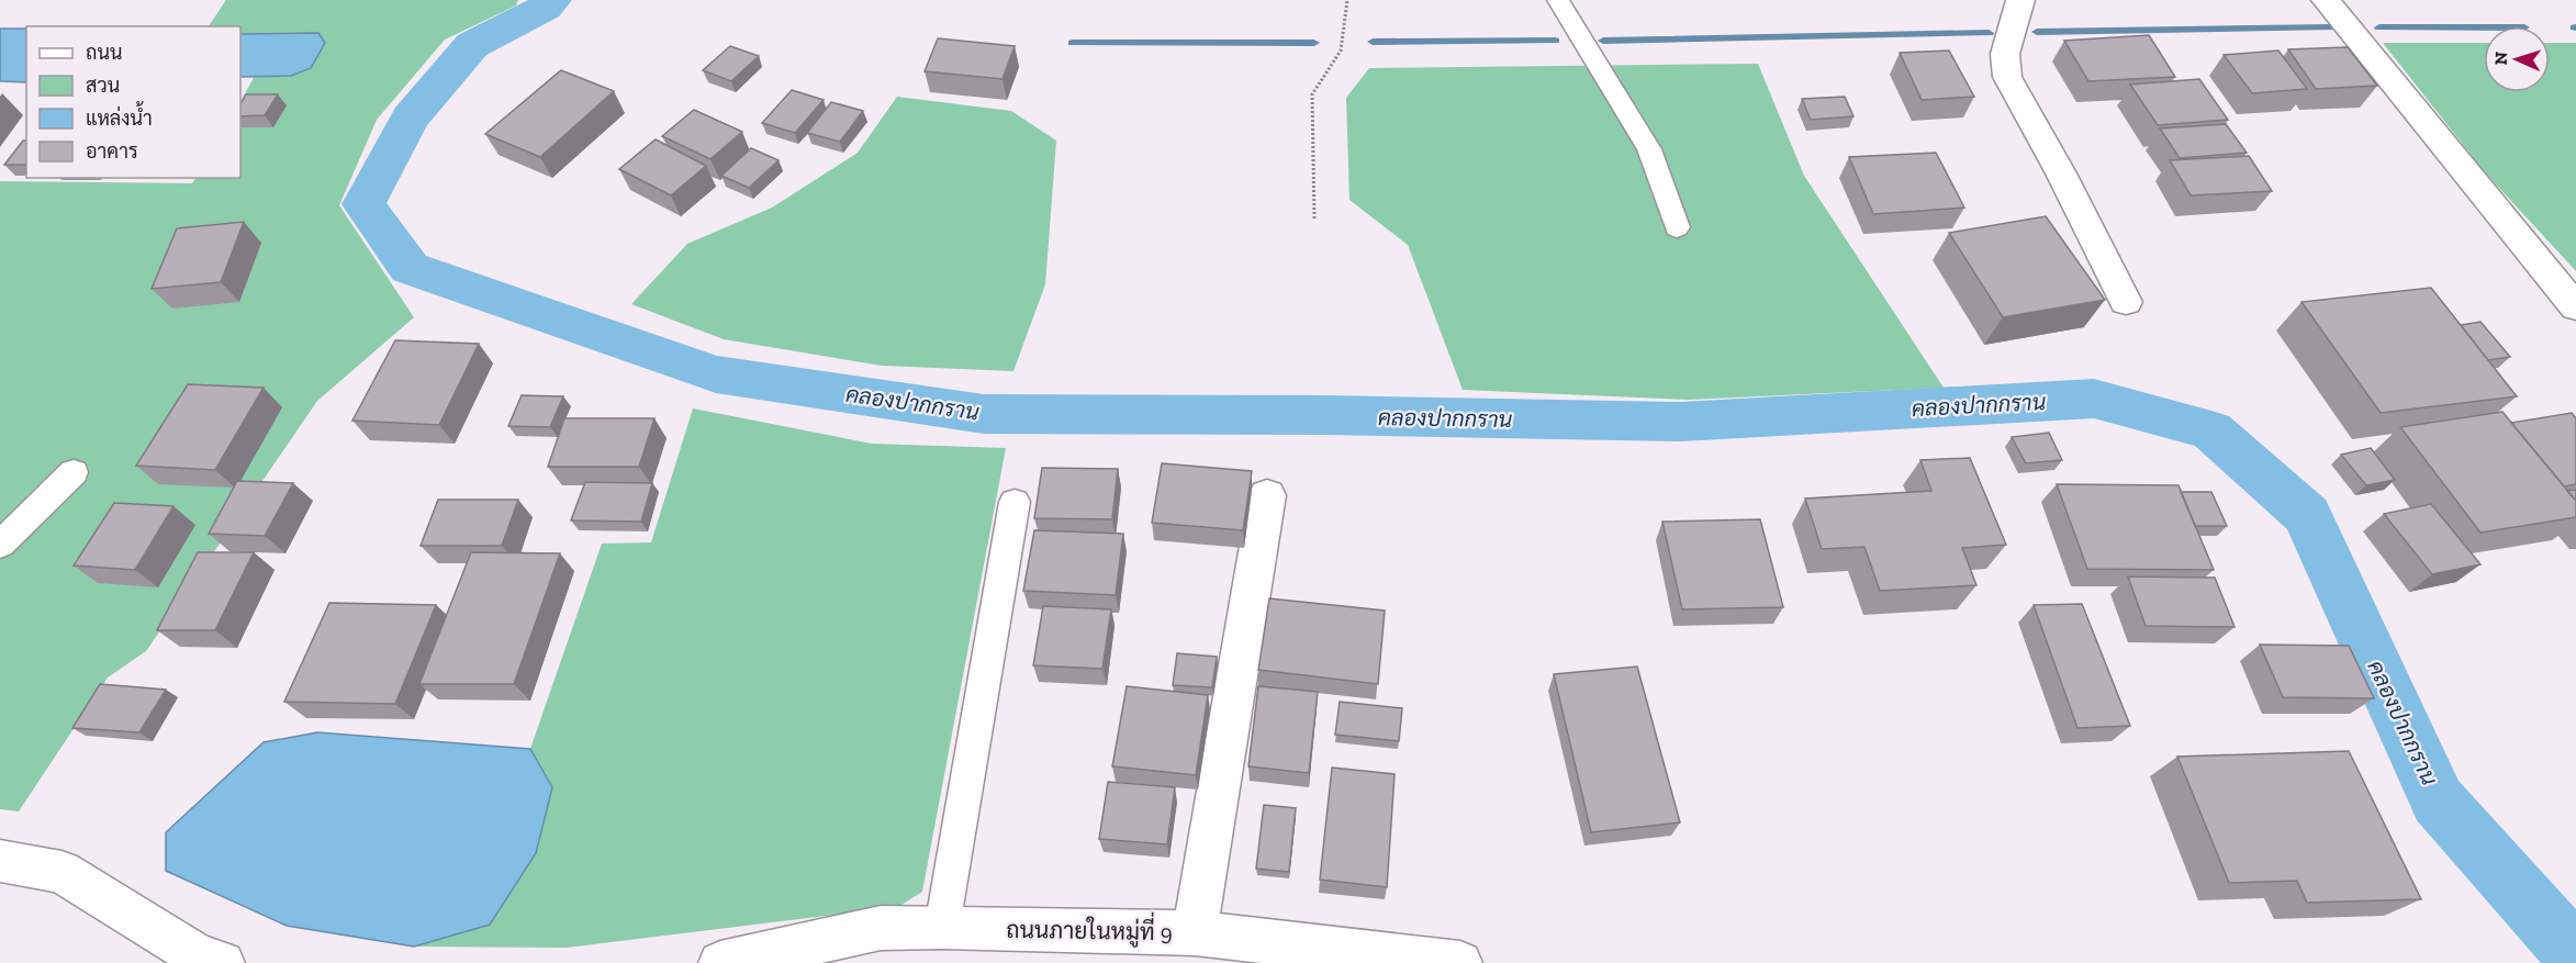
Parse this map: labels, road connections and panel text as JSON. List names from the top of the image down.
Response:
{
  "streets": {
    "street": ["ถนนภายในหมู่ที่ 9"]
  },
  "water": ["คลองปากกราน"],
  "legend": [
    "ถนน",
    "สวน",
    "แหล่งน้ำ",
    "อาคาร"
  ],
  "north": "left"
}
